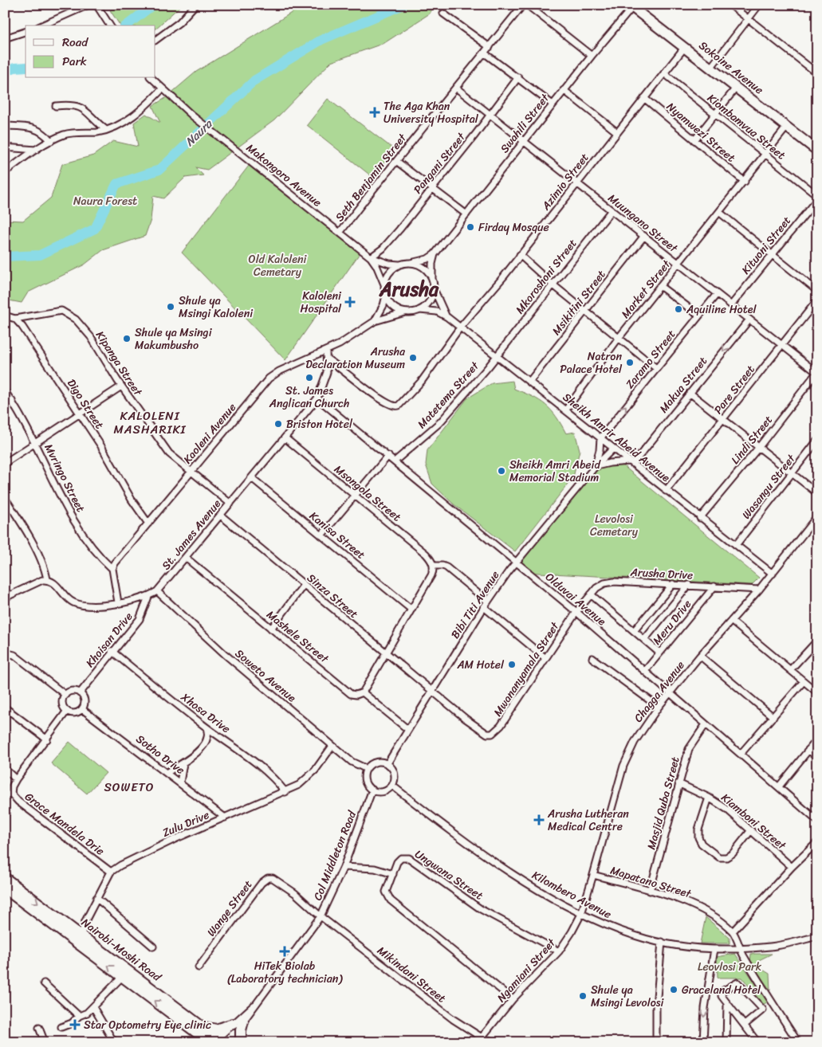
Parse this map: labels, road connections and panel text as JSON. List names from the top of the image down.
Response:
{
  "streets": {
    "highway": ["Nairobi-Moshi Road"],
    "main road": ["Sokoine Avenue"],
    "street": [
      "Swahili Street",
      "Kiombamvua Street",
      "Nyamwezi Street",
      "Pangani Street",
      "Makongoro Avenue",
      "Seth Benjamin Street",
      "Azimio Street",
      "Muungano Street",
      "Kituoni Street",
      "Mkoroshoni Street",
      "Market Street",
      "Msikitini Street",
      "Zaramo Street",
      "Kipanga Street",
      "Makua Street",
      "Pare Street",
      "Matetema Street",
      "Digo Street",
      "Kaoleni Avenue",
      "Sheikh Amrir Abeid Avenue",
      "Lindi Street",
      "Mvringo Street",
      "Wasangu Street",
      "Msongola Street",
      "St. James Avenue",
      "Kanisa Street",
      "Arusha Drive",
      "Sinza Street",
      "Olduvai Avenue",
      "Bibi Titi Avenue",
      "Meru Drive",
      "Mashele Street",
      "Khoisan Drive",
      "Mwananyamala Street",
      "Soweto Avenue",
      "Chagga Avenue",
      "Xhosa Drive",
      "Sotho Drive",
      "Masjid Quba Street",
      "Kiamboni Street",
      "Grace Mandela Drie",
      "Zulu Drive",
      "Col Middleton Road",
      "Ungwana Street",
      "Mapatano Street",
      "Kilombero Avenue",
      "Wange Street",
      "Ngamiani Street",
      "Mikindani Street"
    ]
  },
  "crossings": [
    ["Sokoine Avenue", "Swahili Street"],
    ["Sokoine Avenue", "Azimio Street"],
    ["Sokoine Avenue", "Market Street"],
    ["Swahili Street", "Makongoro Avenue"],
    ["Swahili Street", "Muungano Street"],
    ["Swahili Street", "Kaoleni Avenue"],
    ["Kiombamvua Street", "Azimio Street"],
    ["Kiombamvua Street", "Market Street"],
    ["Nyamwezi Street", "Azimio Street"],
    ["Nyamwezi Street", "Market Street"],
    ["Pangani Street", "Makongoro Avenue"],
    ["Pangani Street", "Muungano Street"],
    ["Makongoro Avenue", "Seth Benjamin Street"],
    ["Makongoro Avenue", "Kaoleni Avenue"],
    ["Seth Benjamin Street", "Muungano Street"],
    ["Azimio Street", "Muungano Street"],
    ["Azimio Street", "Sheikh Amrir Abeid Avenue"],
    ["Azimio Street", "St. James Avenue"],
    ["Muungano Street", "Kituoni Street"],
    ["Muungano Street", "Mkoroshoni Street"],
    ["Muungano Street", "Market Street"],
    ["Muungano Street", "Msikitini Street"],
    ["Muungano Street", "Zaramo Street"],
    ["Muungano Street", "Makua Street"],
    ["Muungano Street", "Pare Street"],
    ["Muungano Street", "Lindi Street"],
    ["Mkoroshoni Street", "Matetema Street"],
    ["Mkoroshoni Street", "Sheikh Amrir Abeid Avenue"],
    ["Market Street", "Sheikh Amrir Abeid Avenue"],
    ["Msikitini Street", "Sheikh Amrir Abeid Avenue"],
    ["Zaramo Street", "Sheikh Amrir Abeid Avenue"],
    ["Kipanga Street", "Digo Street"],
    ["Kipanga Street", "Kaoleni Avenue"],
    ["Kipanga Street", "St. James Avenue"],
    ["Makua Street", "Sheikh Amrir Abeid Avenue"],
    ["Pare Street", "Sheikh Amrir Abeid Avenue"],
    ["Matetema Street", "Sheikh Amrir Abeid Avenue"],
    ["Matetema Street", "Olduvai Avenue"],
    ["Digo Street", "Kaoleni Avenue"],
    ["Kaoleni Avenue", "Mvringo Street"],
    ["Kaoleni Avenue", "St. James Avenue"],
    ["Sheikh Amrir Abeid Avenue", "Lindi Street"],
    ["Sheikh Amrir Abeid Avenue", "Wasangu Street"],
    ["Sheikh Amrir Abeid Avenue", "Bibi Titi Avenue"],
    ["Sheikh Amrir Abeid Avenue", "Chagga Avenue"],
    ["Msongola Street", "St. James Avenue"],
    ["St. James Avenue", "Kanisa Street"],
    ["St. James Avenue", "Sinza Street"],
    ["St. James Avenue", "Olduvai Avenue"],
    ["St. James Avenue", "Mashele Street"],
    ["St. James Avenue", "Khoisan Drive"],
    ["St. James Avenue", "Soweto Avenue"],
    ["Arusha Drive", "Olduvai Avenue"],
    ["Arusha Drive", "Meru Drive"],
    ["Arusha Drive", "Mwananyamala Street"],
    ["Arusha Drive", "Chagga Avenue"],
    ["Sinza Street", "Bibi Titi Avenue"],
    ["Sinza Street", "Mwananyamala Street"],
    ["Olduvai Avenue", "Bibi Titi Avenue"],
    ["Olduvai Avenue", "Meru Drive"],
    ["Olduvai Avenue", "Mwananyamala Street"],
    ["Olduvai Avenue", "Chagga Avenue"],
    ["Olduvai Avenue", "Masjid Quba Street"],
    ["Bibi Titi Avenue", "Mwananyamala Street"],
    ["Bibi Titi Avenue", "Soweto Avenue"],
    ["Bibi Titi Avenue", "Col Middleton Road"],
    ["Bibi Titi Avenue", "Kilombero Avenue"],
    ["Khoisan Drive", "Xhosa Drive"],
    ["Khoisan Drive", "Sotho Drive"],
    ["Khoisan Drive", "Grace Mandela Drie"],
    ["Soweto Avenue", "Zulu Drive"],
    ["Soweto Avenue", "Col Middleton Road"],
    ["Soweto Avenue", "Kilombero Avenue"],
    ["Chagga Avenue", "Mapatano Street"],
    ["Chagga Avenue", "Kilombero Avenue"],
    ["Chagga Avenue", "Ngamiani Street"],
    ["Xhosa Drive", "Zulu Drive"],
    ["Sotho Drive", "Grace Mandela Drie"],
    ["Sotho Drive", "Zulu Drive"],
    ["Masjid Quba Street", "Kiamboni Street"],
    ["Masjid Quba Street", "Mapatano Street"],
    ["Grace Mandela Drie", "Zulu Drive"],
    ["Col Middleton Road", "Kilombero Avenue"],
    ["Col Middleton Road", "Wange Street"],
    ["Col Middleton Road", "Nairobi-Moshi Road"],
    ["Col Middleton Road", "Mikindani Street"],
    ["Ungwana Street", "Ngamiani Street"],
    ["Kilombero Avenue", "Ngamiani Street"],
    ["Wange Street", "Mikindani Street"],
    ["Ngamiani Street", "Mikindani Street"]
  ],
  "one_way": ["Zaramo Street", "Makua Street"],
  "districts": ["Arusha", "KALOLENI MASHARIKI", "SOWETO"],
  "water": ["Naura"],
  "parks": [
    "Naura Forest",
    "Old Kaloleni Cemetary",
    "Levolosi Cemetary",
    "Leovlosi Park"
  ],
  "places": {
    "health": [
      "The Aga Khan University Hospital",
      "Kaloleni Hospital",
      "Arusha Lutheran Medical Centre",
      "HiTek Biolab (Laboratory technician)",
      "Star Optometry Eye clinic"
    ],
    "other": [
      "Firday Mosque",
      "Shule ya Msingi Kaloleni",
      "Aquiline Hotel",
      "Shule ya Msingi Makumbusho",
      "Arusha Declaration Museum",
      "Natron Palace Hotel",
      "St. James Anglican Church",
      "Briston Hotel",
      "Sheikh Amri Abeid Memorial Stadium",
      "AM Hotel",
      "Graceland Hotel",
      "Shule ya Msingi Levolosi"
    ]
  },
  "legend": ["Road", "Park"]
}
